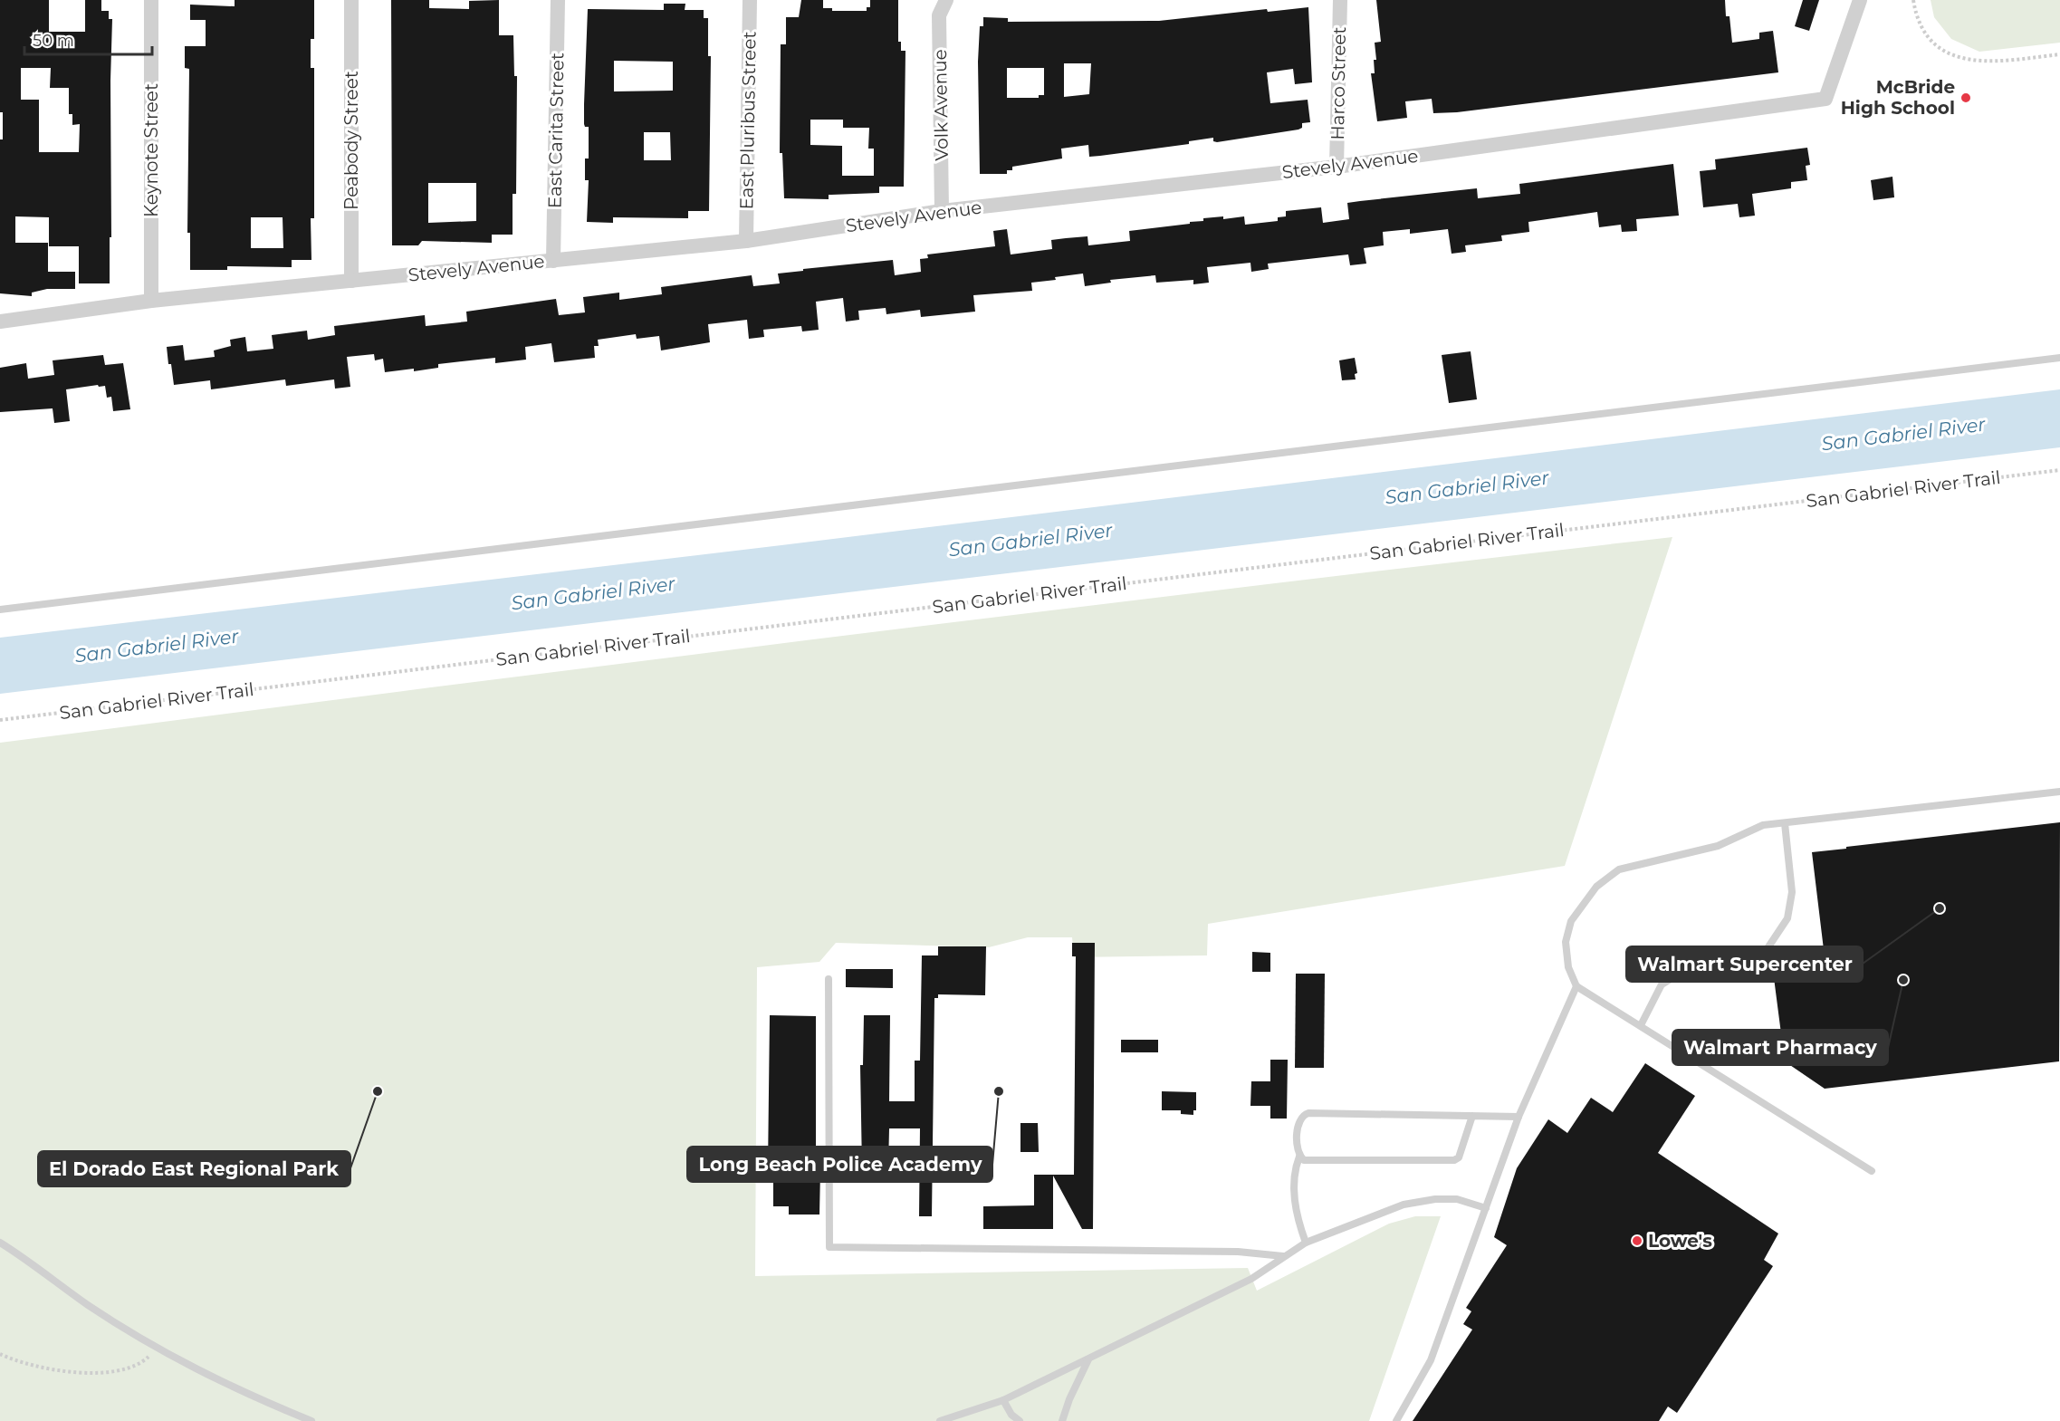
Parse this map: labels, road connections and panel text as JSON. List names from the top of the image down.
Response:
{
  "streets": {
    "street": [
      "Harco Street",
      "Volk Avenue",
      "East Pluribus Street",
      "East Carita Street",
      "Peabody Street",
      "Keynote Street",
      "Stevely Avenue"
    ],
    "path": ["San Gabriel River Trail"]
  },
  "crossings": [
    ["Harco Street", "Stevely Avenue"],
    ["Volk Avenue", "Stevely Avenue"],
    ["East Pluribus Street", "Stevely Avenue"],
    ["East Carita Street", "Stevely Avenue"],
    ["Peabody Street", "Stevely Avenue"],
    ["Keynote Street", "Stevely Avenue"]
  ],
  "water": ["San Gabriel River"],
  "places": [
    "McBride High School",
    "Walmart Supercenter",
    "Walmart Pharmacy",
    "El Dorado East Regional Park",
    "Long Beach Police Academy",
    "Lowe's"
  ],
  "scale_bar": "50 m"
}
